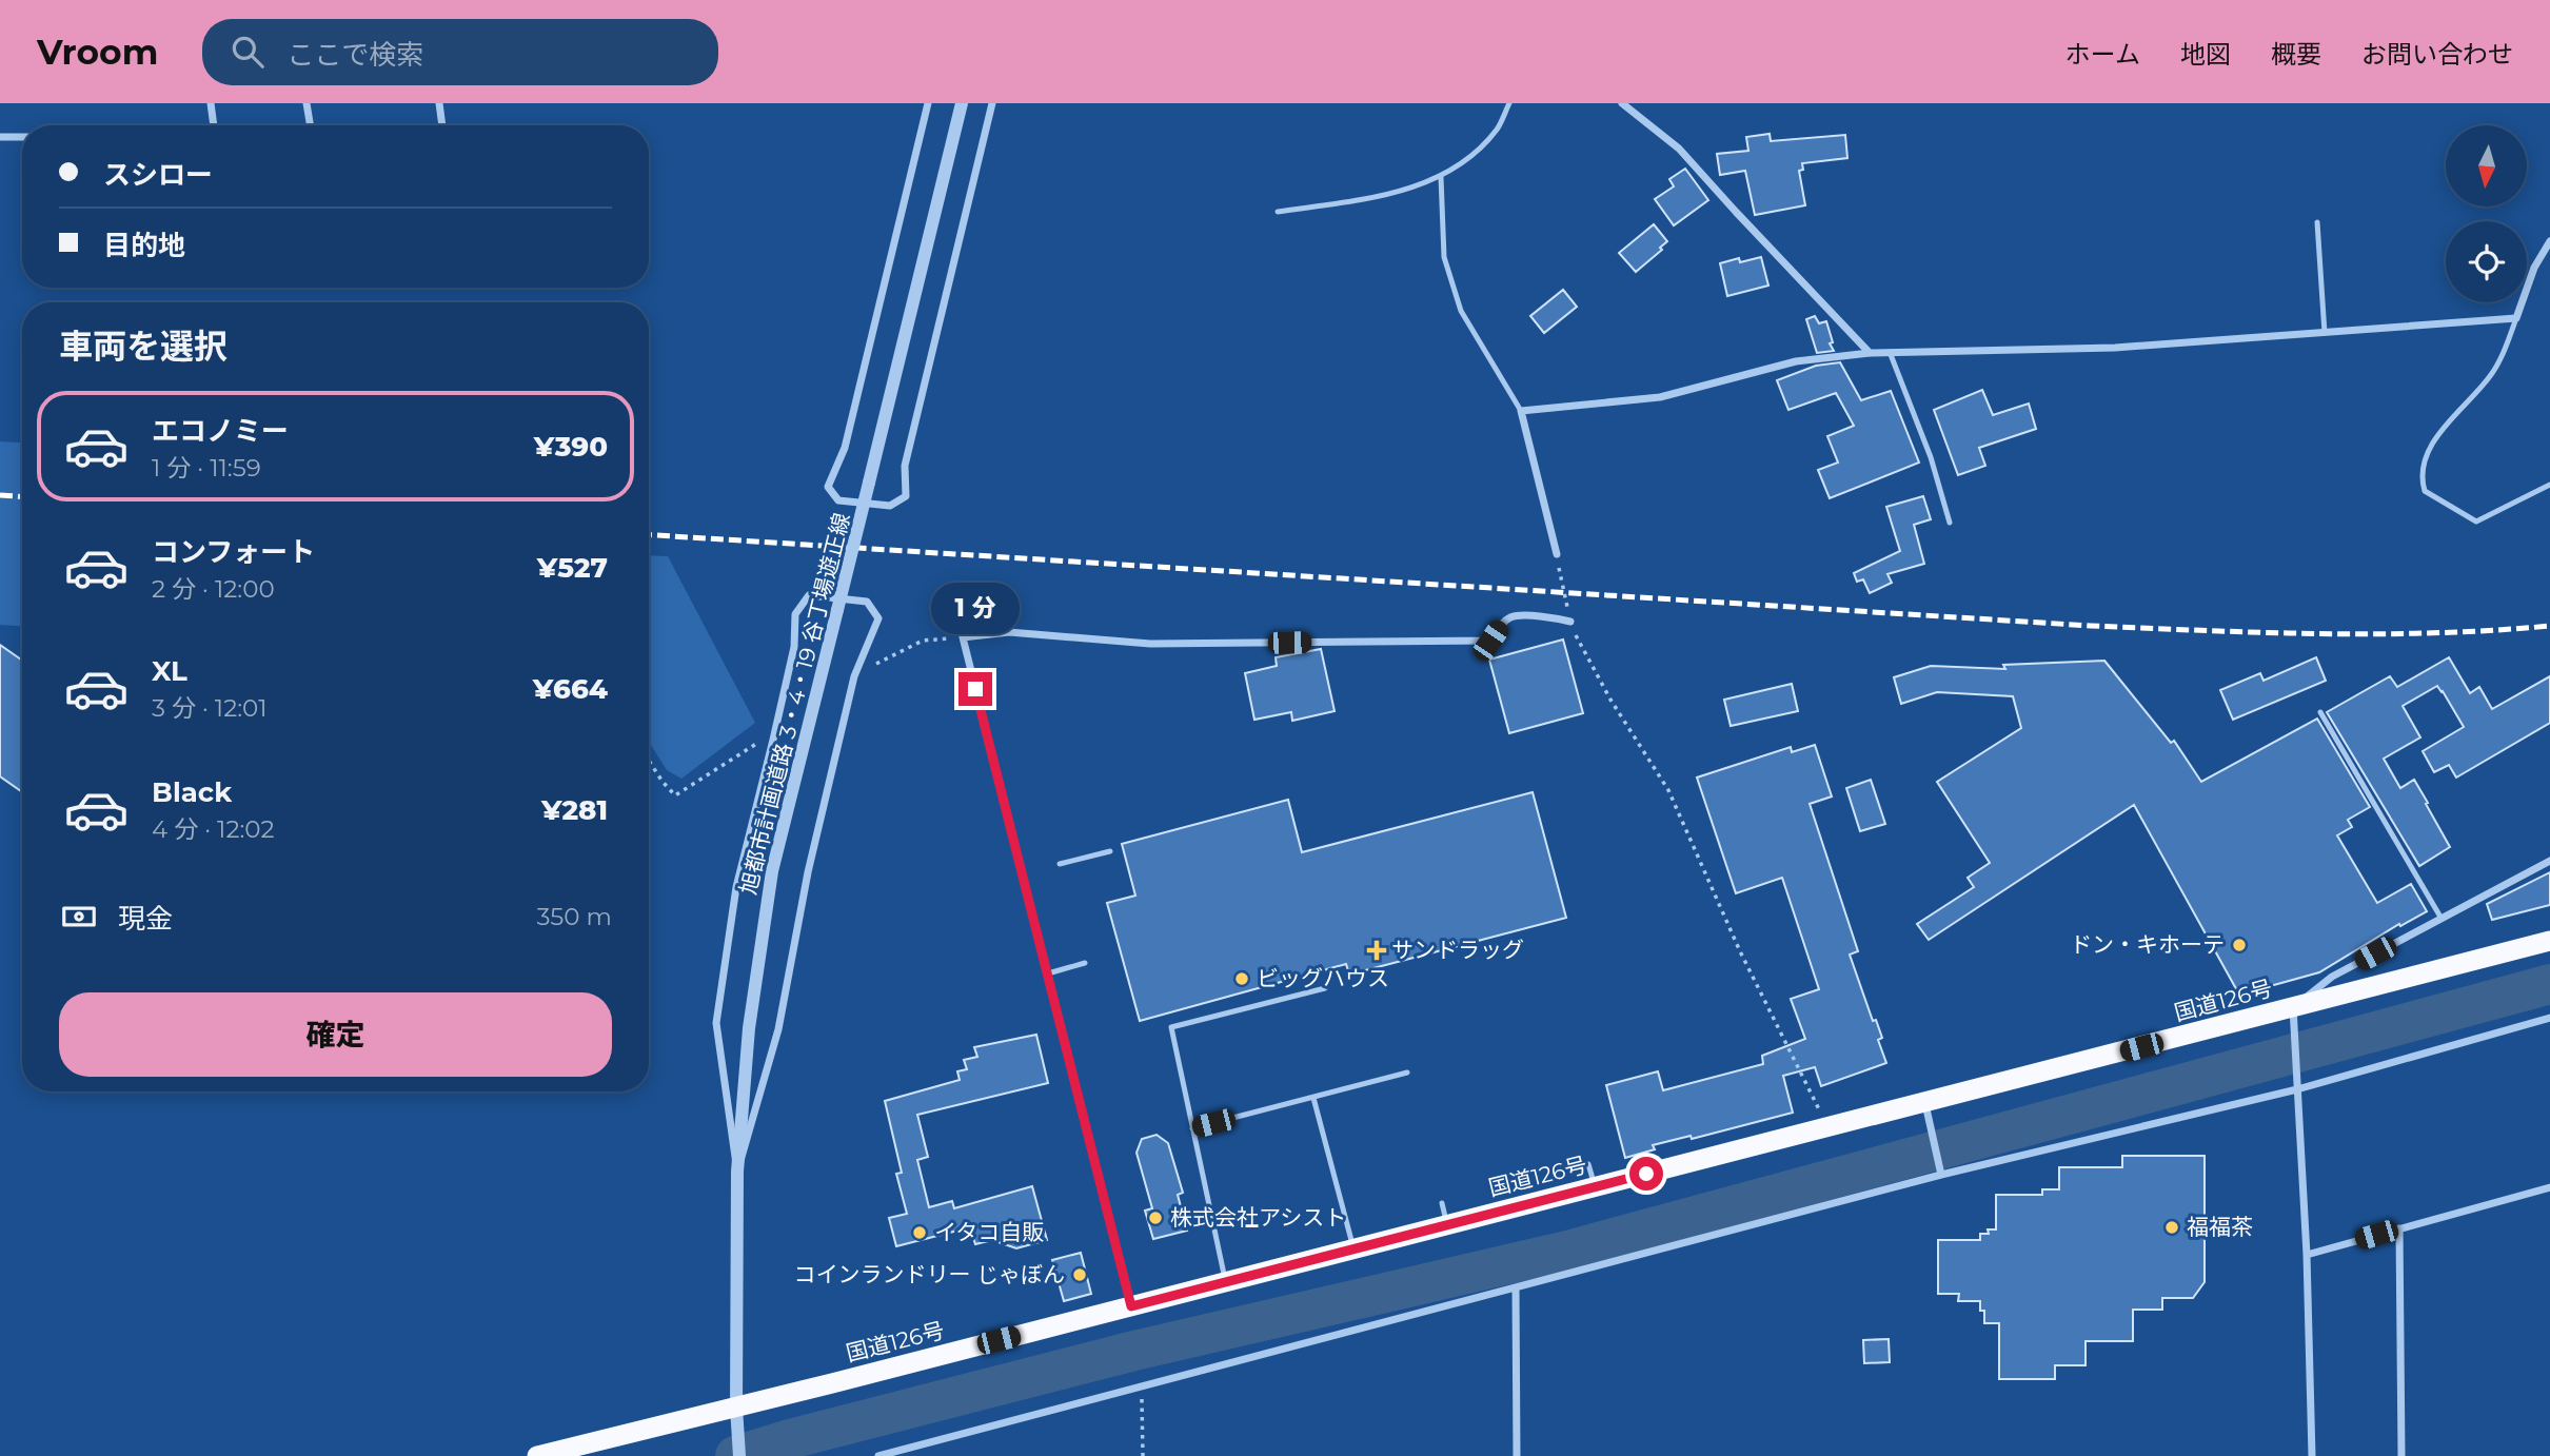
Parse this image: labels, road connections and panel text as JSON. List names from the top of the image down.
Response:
{
  "streets": {
    "highway": ["国道126号"],
    "street": ["旭都市計画道路 3・4・19 谷丁場遊正線"]
  },
  "crossings": [
    ["旭都市計画道路 3・4・19 谷丁場遊正線", "国道126号"]
  ],
  "places": {
    "other": [
      "ドン・キホーテ",
      "ビッグハウス",
      "株式会社アシスト",
      "福福茶",
      "イタコ自販",
      "コインランドリー じゃぼん"
    ],
    "health": ["サンドラッグ"]
  },
  "north": "bottom",
  "page": {
    "header": "Vroom",
    "search": "ここで検索",
    "nav": [
      "ホーム",
      "地図",
      "概要",
      "お問い合わせ"
    ],
    "banner": ["スシロー", "目的地"],
    "heading": "車両を選択",
    "list": [
      {
        "name": "エコノミー",
        "note": "1 分 · 11:59",
        "value": "¥390"
      },
      {
        "name": "コンフォート",
        "note": "2 分 · 12:00",
        "value": "¥527"
      },
      {
        "name": "XL",
        "note": "3 分 · 12:01",
        "value": "¥664"
      },
      {
        "name": "Black",
        "note": "4 分 · 12:02",
        "value": "¥281"
      }
    ],
    "bubble": "1 分",
    "pay": ["現金", "350 m"],
    "buttons": "確定"
  }
}
